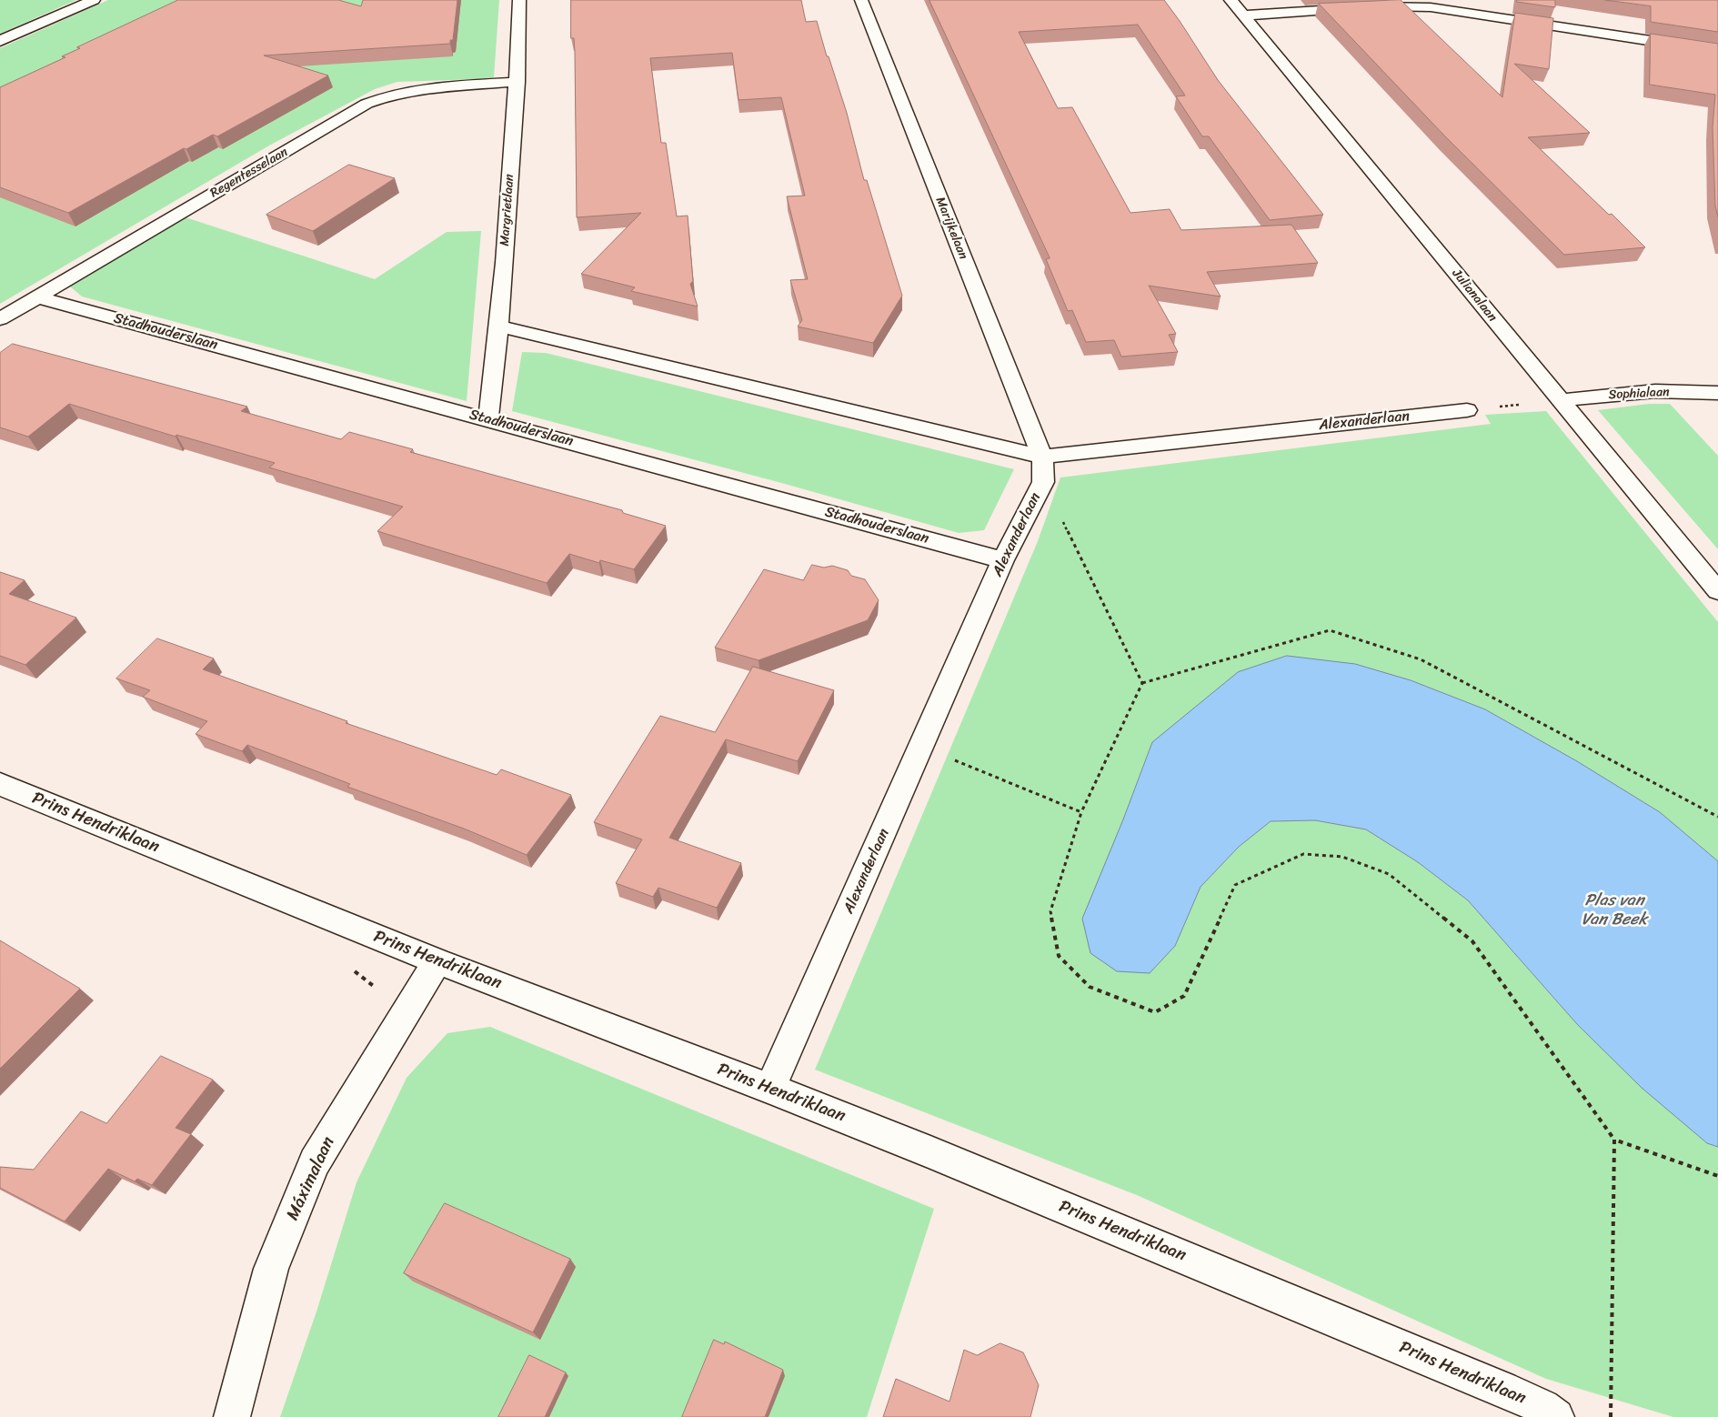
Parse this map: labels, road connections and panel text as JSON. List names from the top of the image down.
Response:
{
  "streets": {
    "street": [
      "Regentesselaan",
      "Margrietlaan",
      "Marijkelaan",
      "Julianalaan",
      "Stadhouderslaan",
      "Sophialaan",
      "Alexanderlaan",
      "Prins Hendriklaan",
      "Máximalaan"
    ]
  },
  "crossings": [
    ["Regentesselaan", "Margrietlaan"],
    ["Regentesselaan", "Stadhouderslaan"],
    ["Margrietlaan", "Stadhouderslaan"],
    ["Marijkelaan", "Alexanderlaan"],
    ["Julianalaan", "Sophialaan"],
    ["Stadhouderslaan", "Alexanderlaan"],
    ["Alexanderlaan", "Prins Hendriklaan"],
    ["Prins Hendriklaan", "Máximalaan"]
  ],
  "water": ["Plas van Van Beek"]
}
